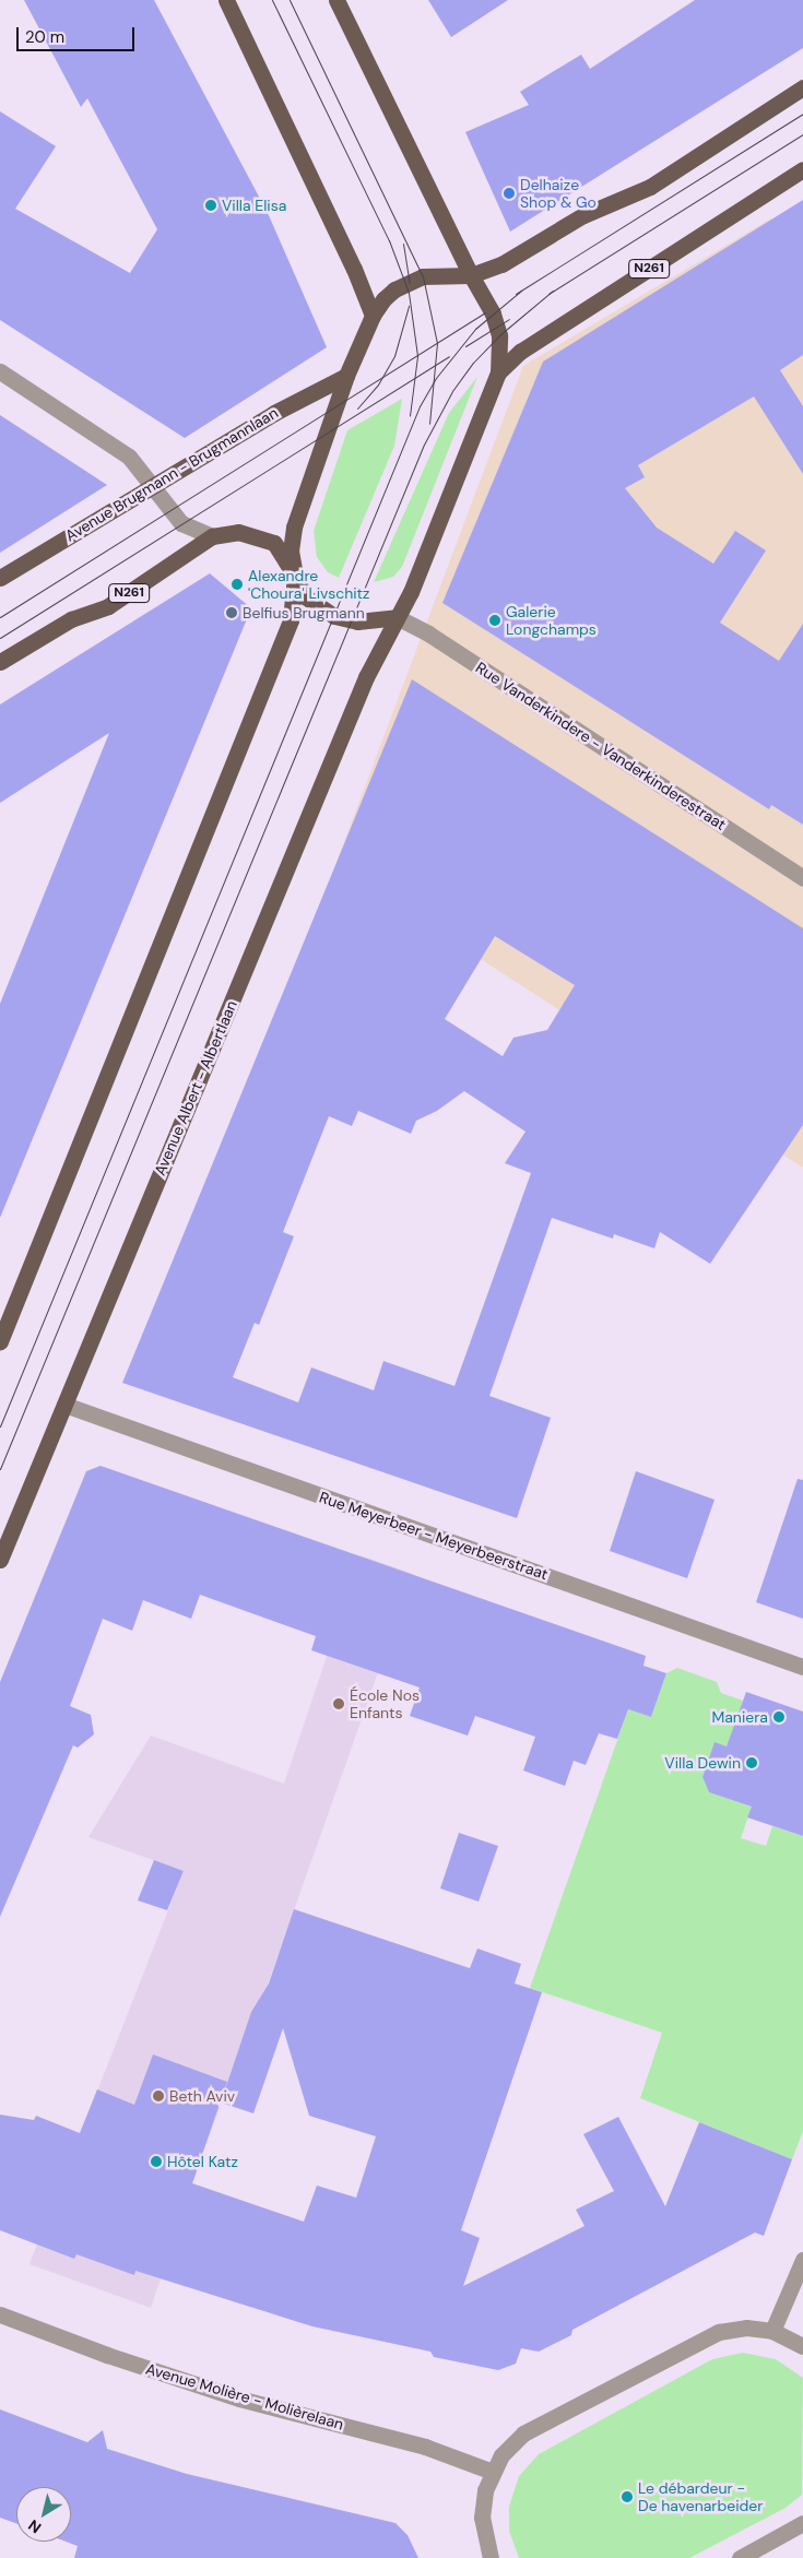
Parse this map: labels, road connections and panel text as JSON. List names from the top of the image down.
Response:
{
  "streets": {
    "main road": ["N261", "Avenue Brugmann - Brugmannlaan", "Avenue Albert - Albertlaan"],
    "street": ["Rue Vanderkindere - Vanderkinderestraat", "Rue Meyerbeer - Meyerbeerstraat", "Avenue Molière - Molièrelaan"]
  },
  "crossings": [
    ["N261", "Avenue Albert - Albertlaan"],
    ["Rue Vanderkindere - Vanderkinderestraat", "Avenue Albert - Albertlaan"],
    ["Avenue Albert - Albertlaan", "Rue Meyerbeer - Meyerbeerstraat"]
  ],
  "places": [
    "Delhaize Shop & Go",
    "Villa Elisa",
    "Alexandre 'Choura' Livschitz",
    "Belfius Brugmann",
    "Galerie Longchamps",
    "École Nos Enfants",
    "Maniera",
    "Villa Dewin",
    "Beth Aviv",
    "Hôtel Katz",
    "Le débardeur - De havenarbeider"
  ],
  "scale_bar": "20 m",
  "north": "bottom left"
}
